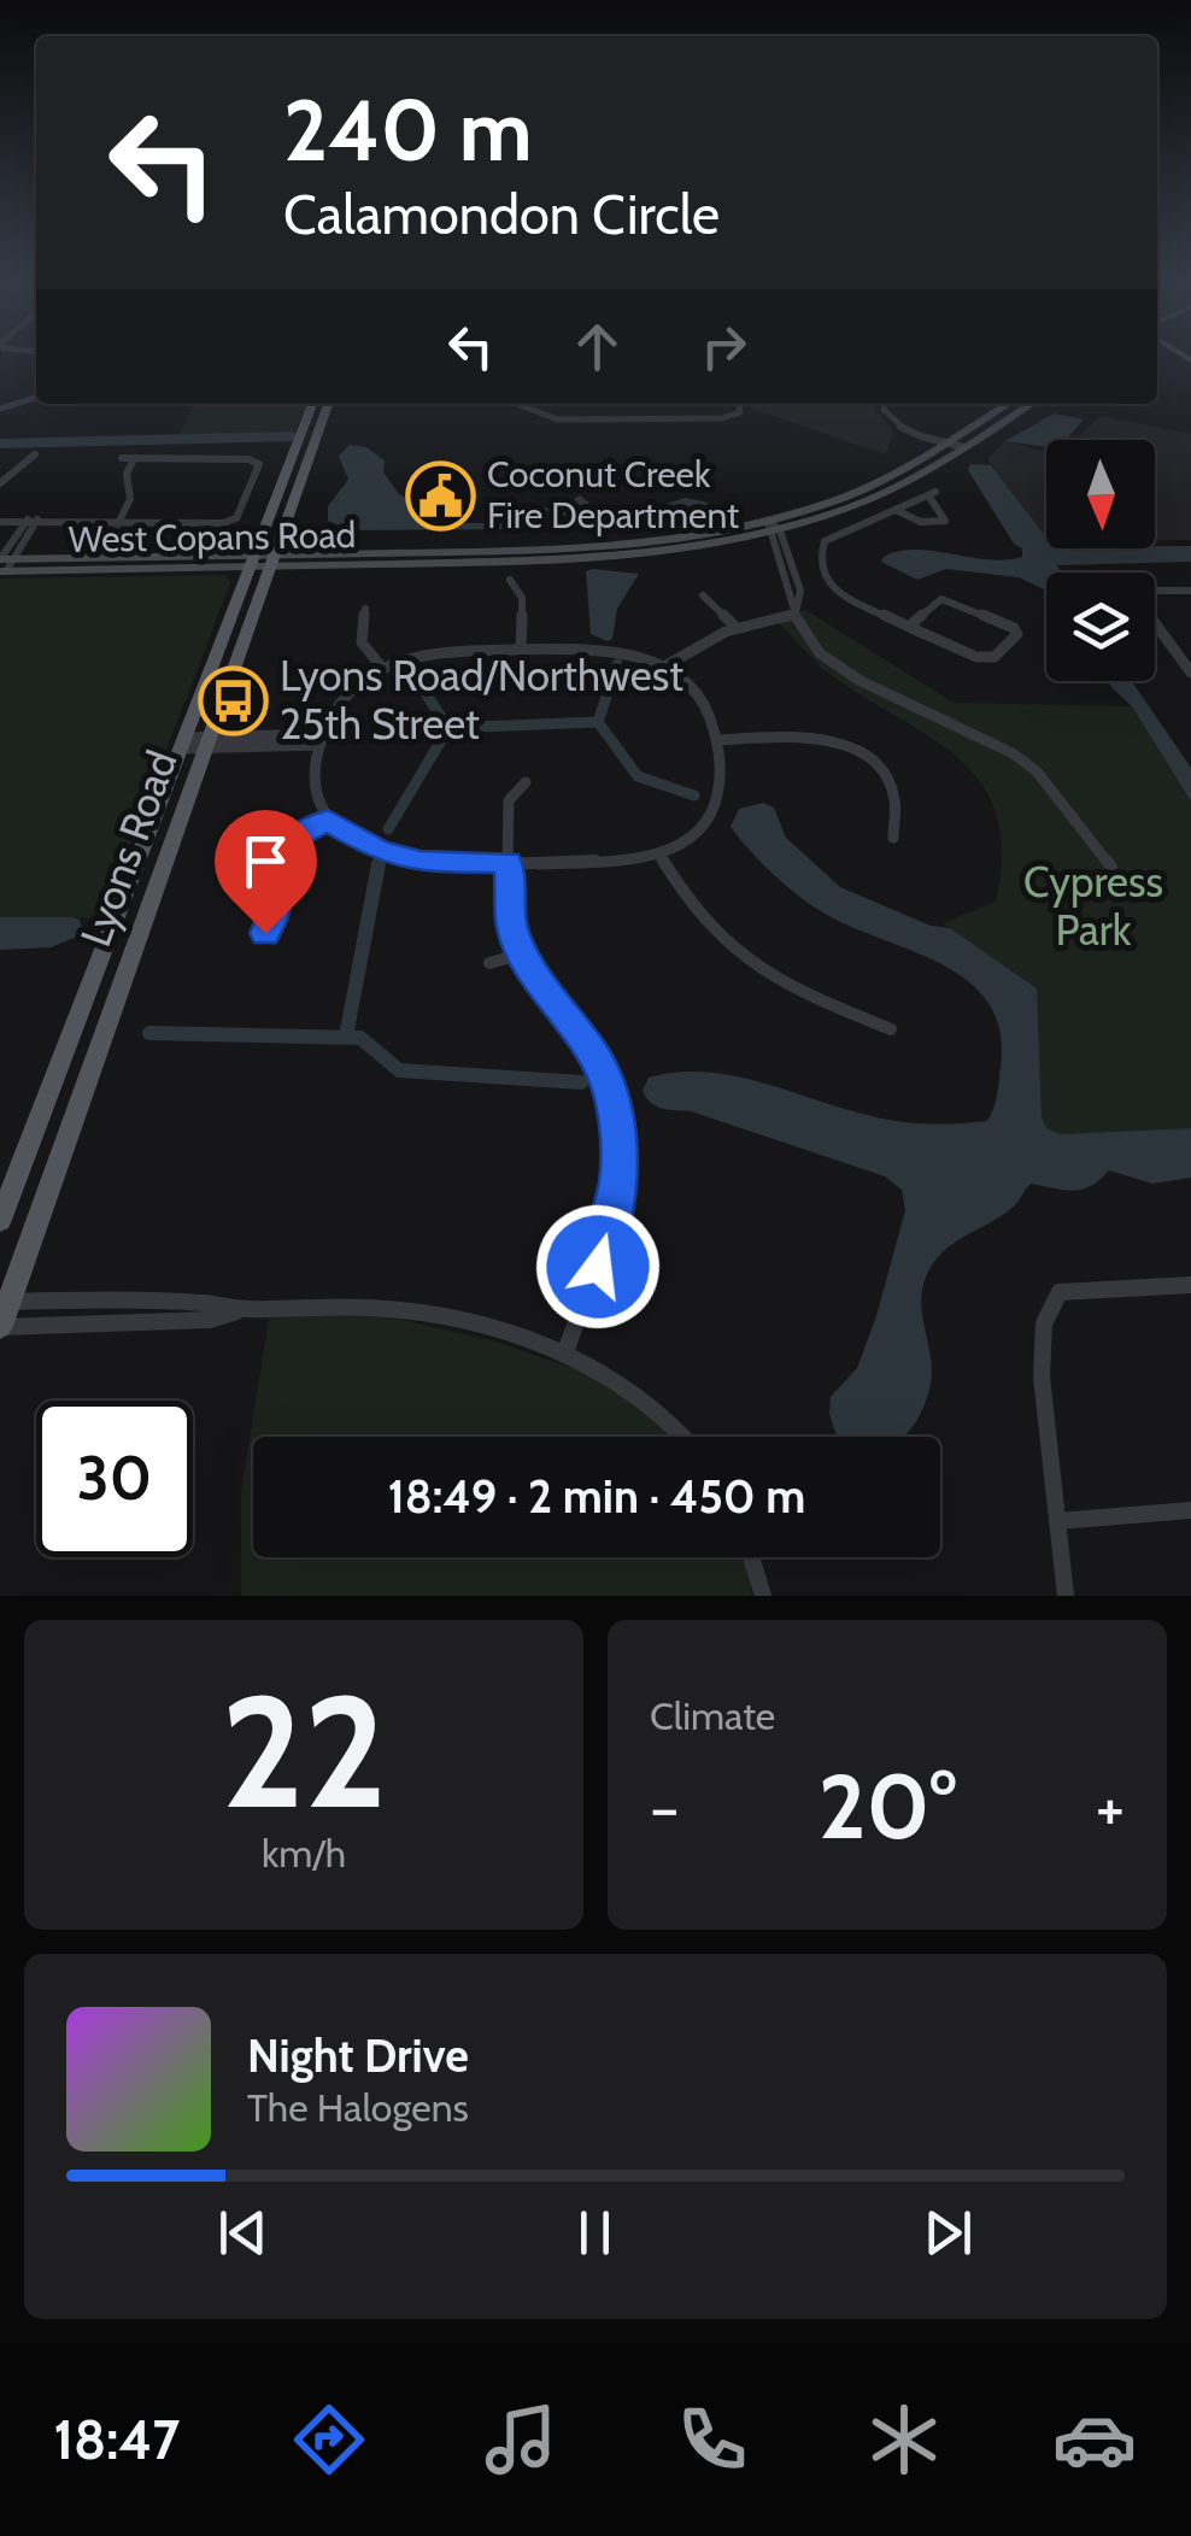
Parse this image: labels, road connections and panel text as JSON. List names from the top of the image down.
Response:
{
  "streets": {
    "main road": ["West Copans Road", "Lyons Road"]
  },
  "crossings": [
    ["West Copans Road", "Lyons Road"]
  ],
  "parks": ["Cypress Park"],
  "places": {
    "public building": ["Coconut Creek Fire Department"],
    "bus stop": ["Lyons Road/Northwest 25th Street"]
  },
  "north": "bottom",
  "page": {
    "turn": ["240 m", "Calamondon Circle"],
    "limit": "30",
    "trip": "18:49 · 2 min · 450 m",
    "tile": [
      ["22", "km/h"],
      "Climate"
    ],
    "heat": ["−", "20°", "+"],
    "song": ["Night Drive", "The Halogens"],
    "tabs": "18:47"
  }
}
